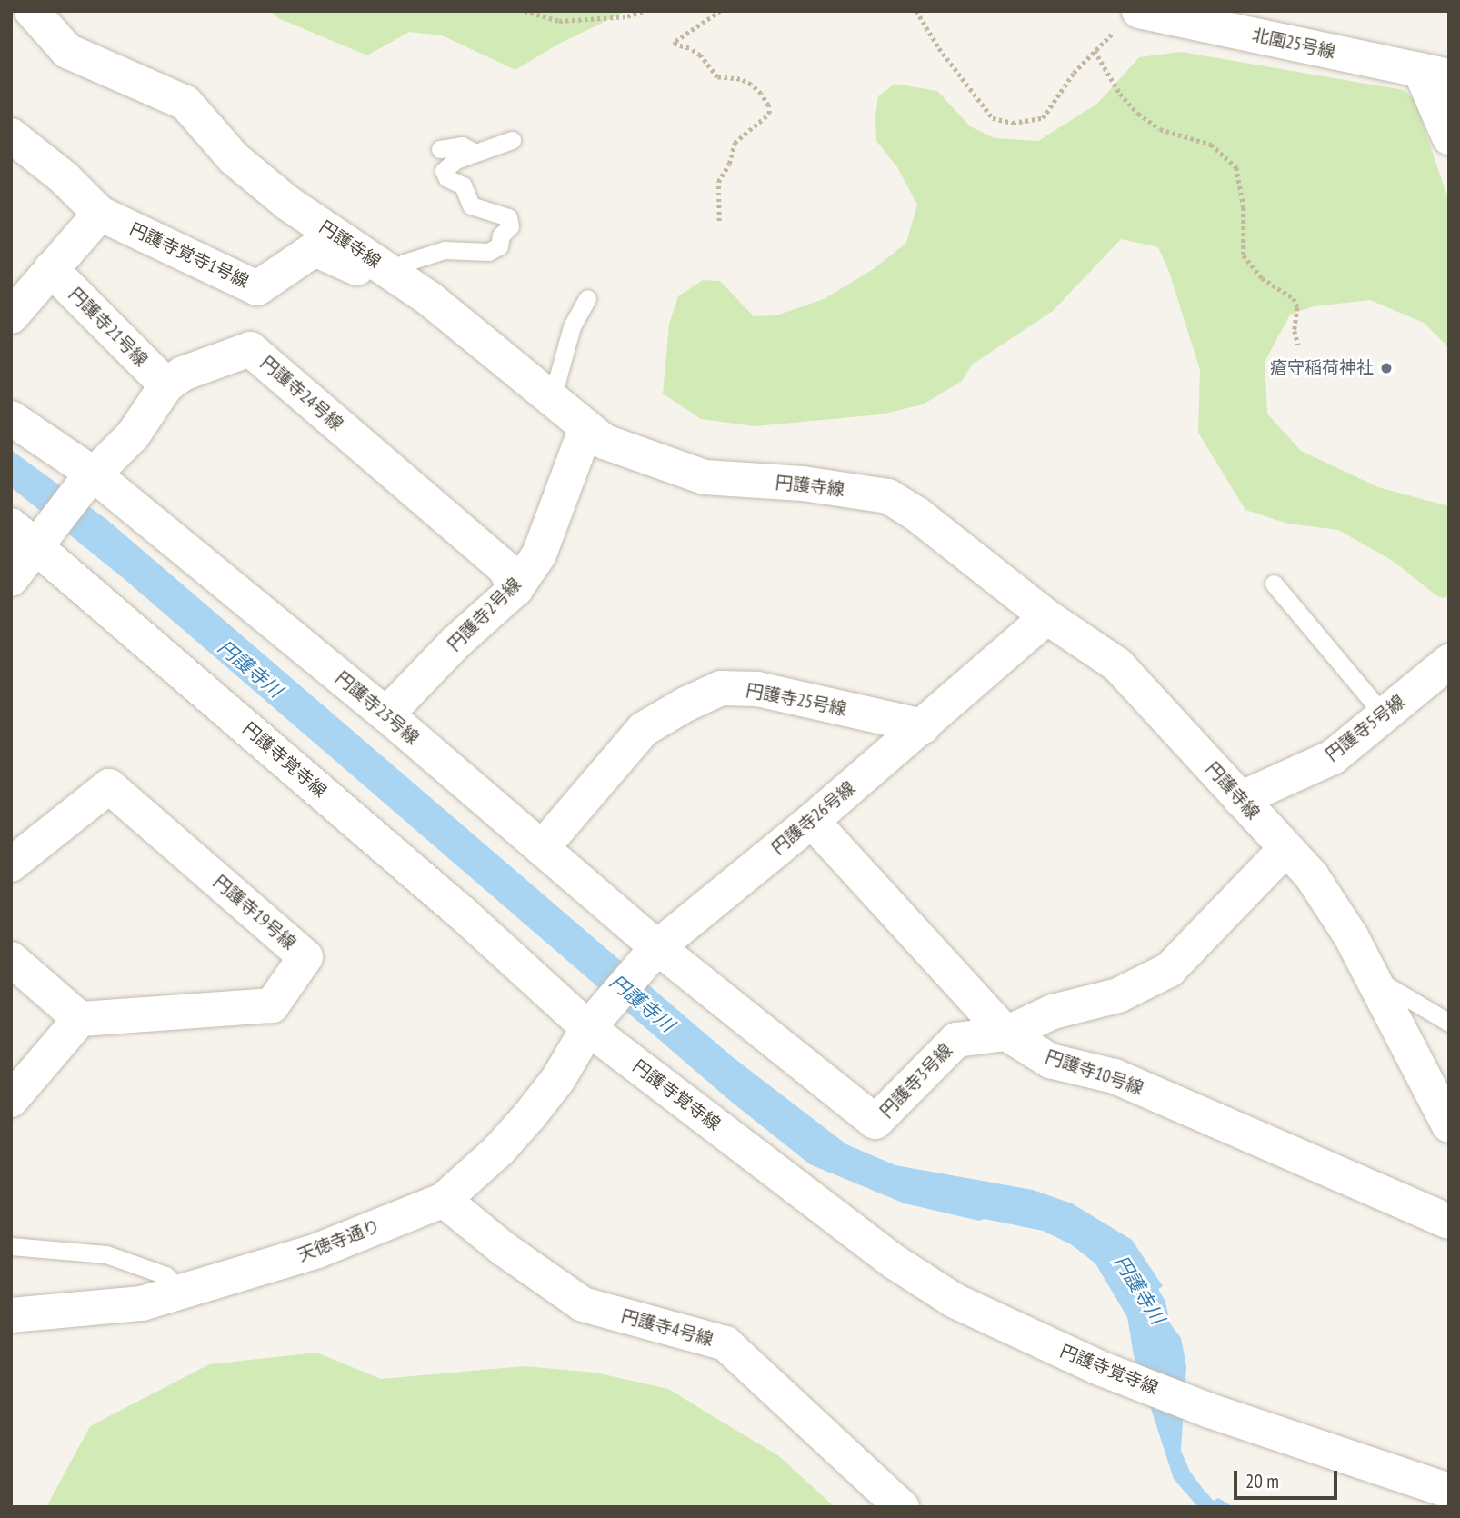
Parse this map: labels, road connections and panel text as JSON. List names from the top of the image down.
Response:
{
  "streets": {
    "street": [
      "北園25号線",
      "円護寺線",
      "円護寺覚寺1号線",
      "円護寺21号線",
      "円護寺24号線",
      "円護寺2号線",
      "円護寺25号線",
      "円護寺23号線",
      "円護寺5号線",
      "円護寺覚寺線",
      "円護寺26号線",
      "円護寺19号線",
      "円護寺10号線",
      "円護寺3号線",
      "天徳寺通り",
      "円護寺4号線"
    ]
  },
  "crossings": [
    ["円護寺線", "円護寺覚寺1号線"],
    ["円護寺線", "円護寺2号線"],
    ["円護寺線", "円護寺5号線"],
    ["円護寺線", "円護寺26号線"],
    ["円護寺線", "円護寺3号線"],
    ["円護寺21号線", "円護寺24号線"],
    ["円護寺24号線", "円護寺2号線"],
    ["円護寺24号線", "円護寺23号線"],
    ["円護寺24号線", "円護寺覚寺線"],
    ["円護寺2号線", "円護寺23号線"],
    ["円護寺25号線", "円護寺23号線"],
    ["円護寺25号線", "円護寺26号線"],
    ["円護寺23号線", "円護寺26号線"],
    ["円護寺23号線", "円護寺3号線"],
    ["円護寺覚寺線", "円護寺26号線"],
    ["円護寺覚寺線", "天徳寺通り"],
    ["円護寺26号線", "円護寺10号線"],
    ["円護寺26号線", "円護寺3号線"],
    ["円護寺26号線", "天徳寺通り"],
    ["円護寺10号線", "円護寺3号線"],
    ["天徳寺通り", "円護寺4号線"]
  ],
  "water": ["円護寺川"],
  "places": ["瘡守稲荷神社"],
  "scale_bar": "20 m"
}
